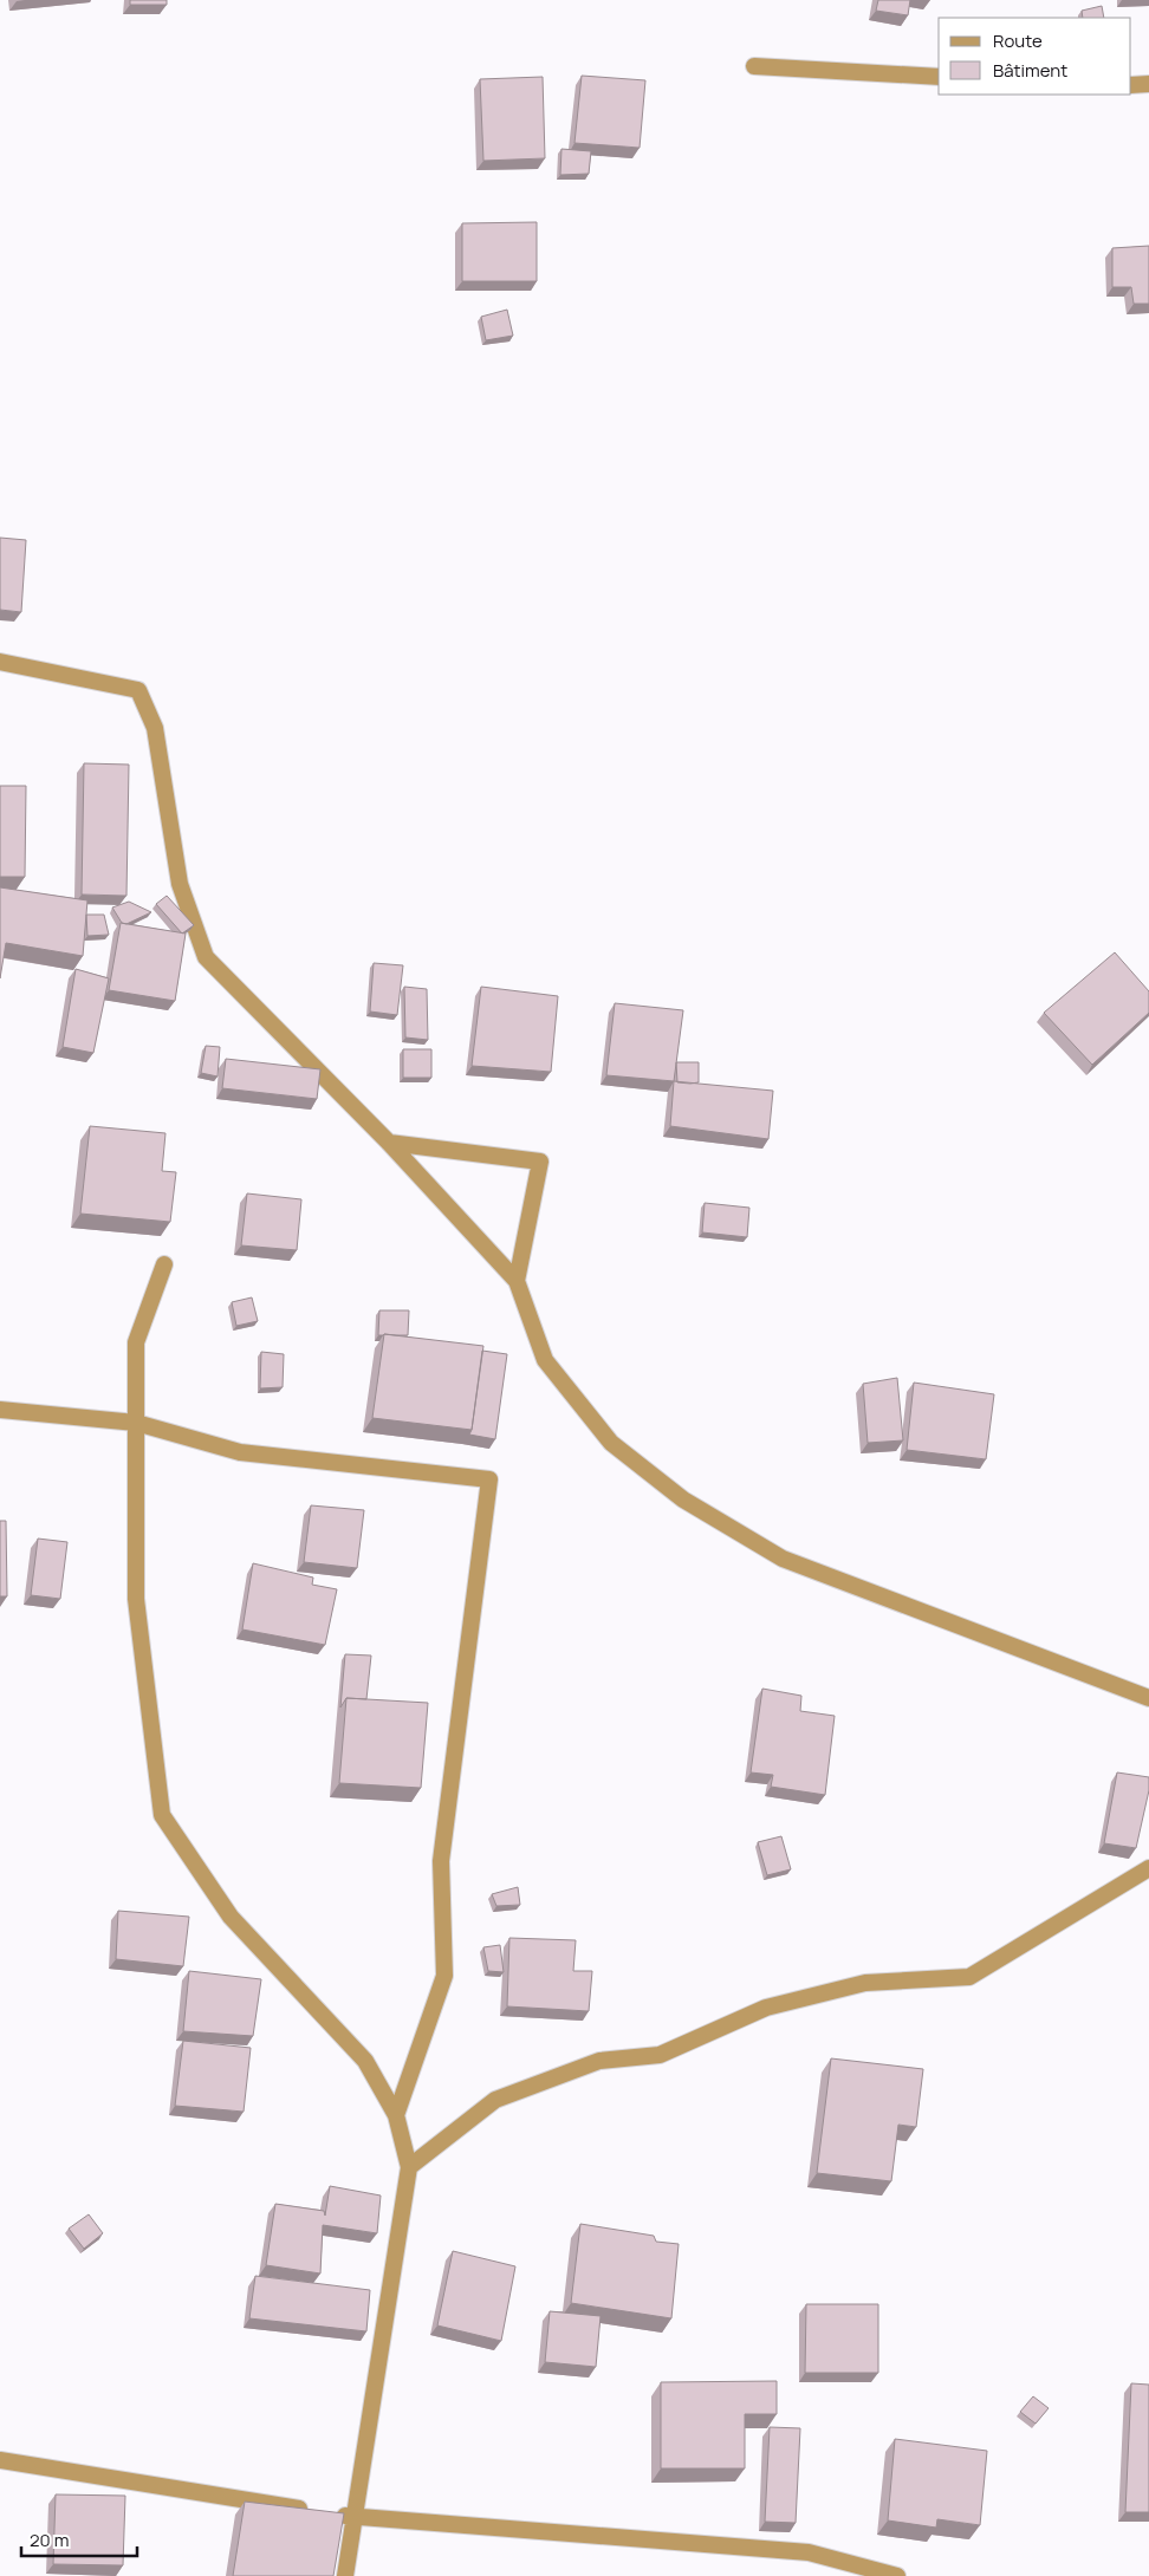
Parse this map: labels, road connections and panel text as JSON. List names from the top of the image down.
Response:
{
  "legend": ["Route", "Bâtiment"],
  "scale_bar": "20 m"
}
